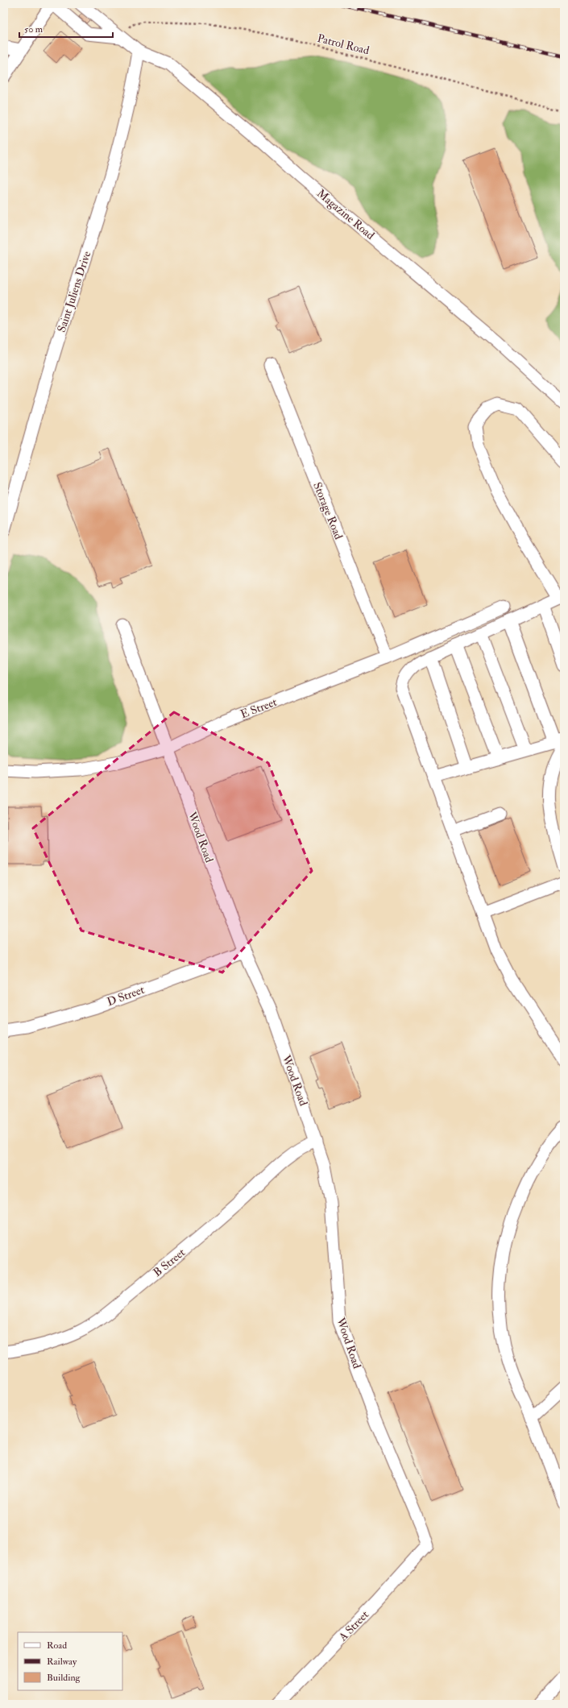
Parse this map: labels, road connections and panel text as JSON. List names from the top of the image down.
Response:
{
  "streets": {
    "street": [
      "Magazine Road",
      "Saint Juliens Drive",
      "Storage Road",
      "E Street",
      "Wood Road",
      "D Street",
      "B Street",
      "A Street"
    ],
    "path": ["Patrol Road"]
  },
  "crossings": [
    ["Patrol Road", "Magazine Road"],
    ["Magazine Road", "Saint Juliens Drive"],
    ["Storage Road", "E Street"],
    ["E Street", "Wood Road"],
    ["Wood Road", "D Street"],
    ["Wood Road", "B Street"],
    ["Wood Road", "A Street"]
  ],
  "legend": ["Road", "Railway", "Building"],
  "scale_bar": "50 m"
}
